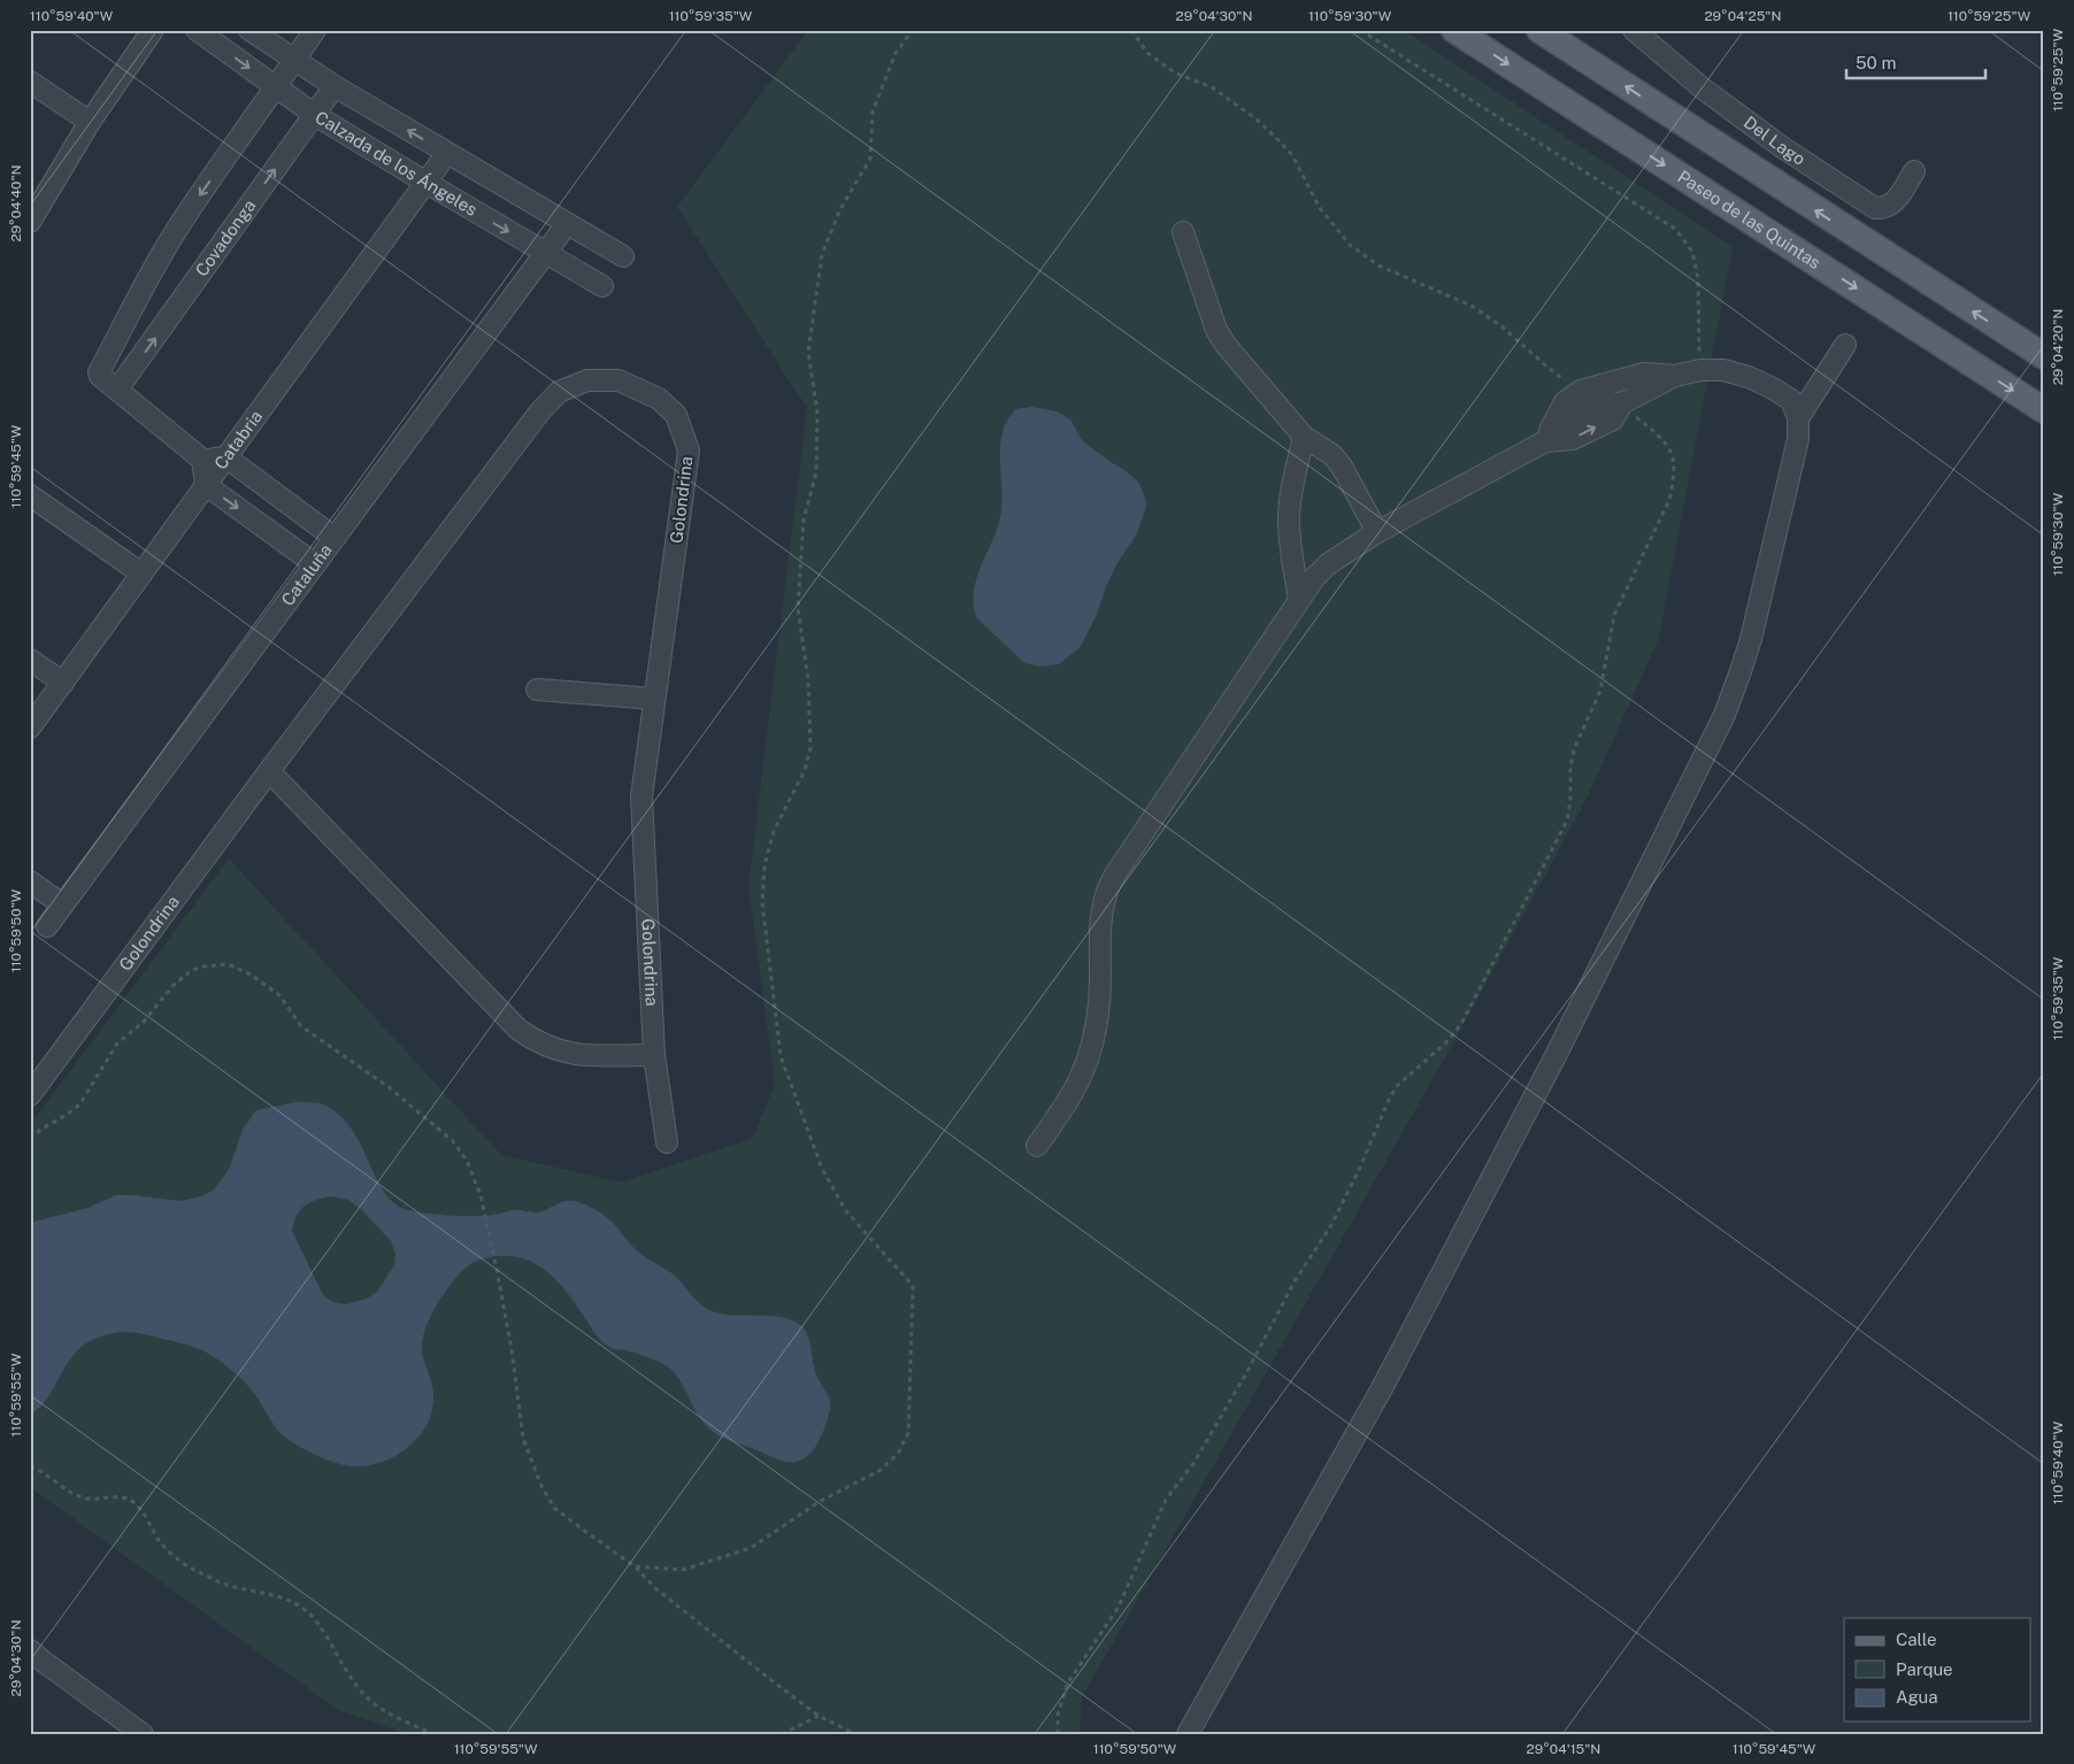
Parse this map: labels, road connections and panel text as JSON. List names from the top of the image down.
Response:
{
  "streets": {
    "main road": ["Paseo de las Quintas"],
    "street": [
      "Del Lago",
      "Calzada de los Ángeles",
      "Covadonga",
      "Catabria",
      "Golondrina",
      "Cataluña"
    ]
  },
  "crossings": [
    ["Calzada de los Ángeles", "Covadonga"],
    ["Calzada de los Ángeles", "Catabria"],
    ["Calzada de los Ángeles", "Cataluña"]
  ],
  "legend": ["Calle", "Parque", "Agua"],
  "scale_bar": "50 m",
  "coordinates": [
    "110°59'40\"W",
    "110°59'35\"W",
    "29°04'30\"N",
    "110°59'30\"W",
    "29°04'25\"N",
    "110°59'25\"W",
    "29°04'40\"N",
    "29°04'20\"N",
    "110°59'45\"W",
    "110°59'50\"W",
    "110°59'55\"W",
    "29°04'15\"N"
  ]
}
